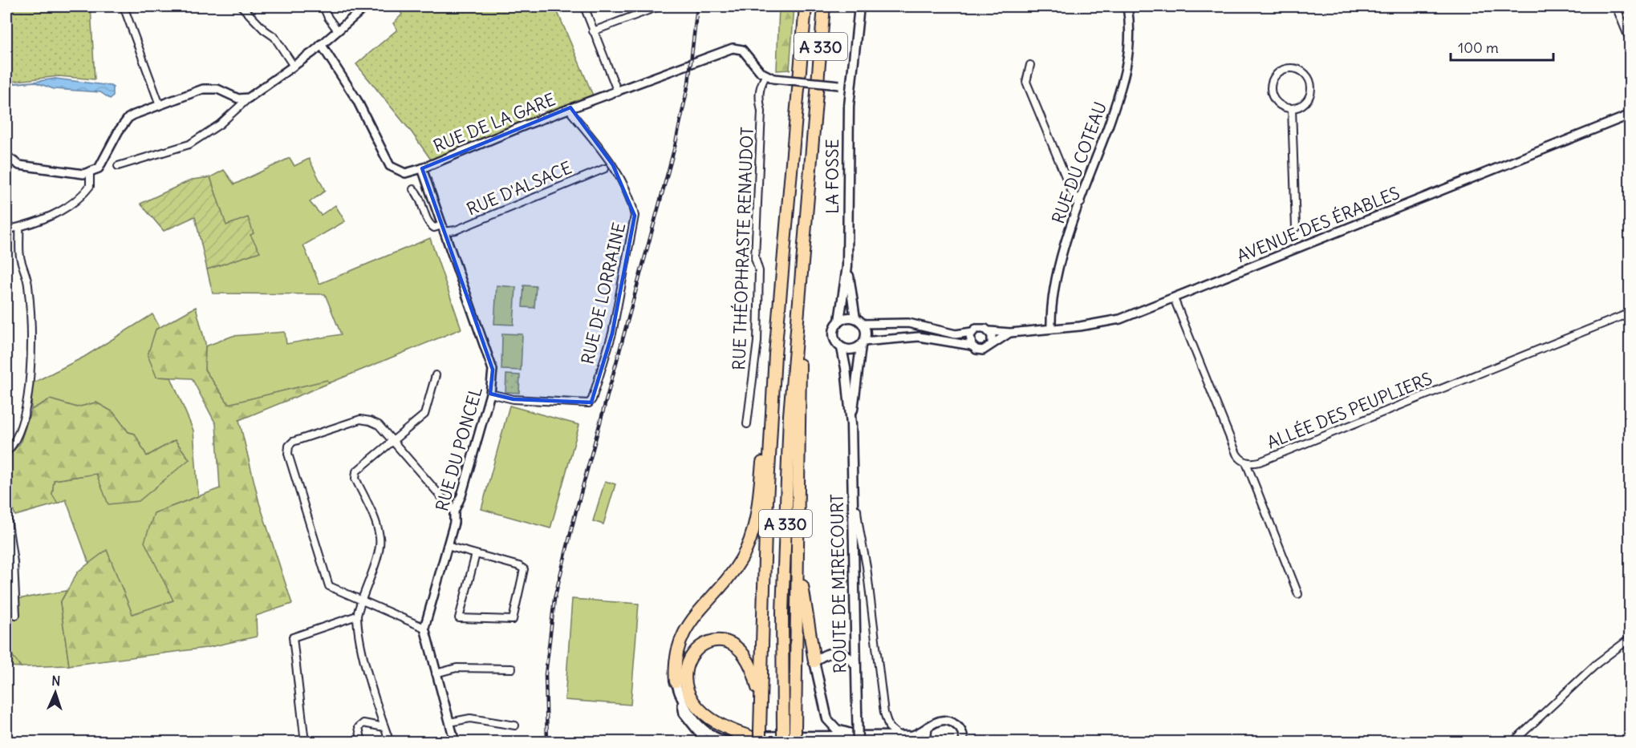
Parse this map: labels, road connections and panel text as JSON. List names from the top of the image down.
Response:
{
  "streets": {
    "highway": ["A 330"],
    "main road": ["LA FOSSE", "ROUTE DE MIRECOURT"],
    "street": [
      "RUE DE LA GARE",
      "RUE DU COTEAU",
      "RUE D'ALSACE",
      "AVENUE DES ÉRABLES",
      "RUE THÉOPHRASTE RENAUDOT",
      "RUE DE LORRAINE",
      "ALLÉE DES PEUPLIERS",
      "RUE DU PONCEL"
    ]
  },
  "crossings": [
    ["RUE DE LA GARE", "RUE THÉOPHRASTE RENAUDOT"],
    ["RUE DE LA GARE", "RUE DE LORRAINE"],
    ["RUE DE LA GARE", "RUE DU PONCEL"],
    ["RUE DU COTEAU", "AVENUE DES ÉRABLES"],
    ["LA FOSSE", "ROUTE DE MIRECOURT"],
    ["RUE D'ALSACE", "RUE DU PONCEL"],
    ["RUE DE LORRAINE", "RUE DU PONCEL"]
  ],
  "scale_bar": "100 m",
  "north": "top"
}
